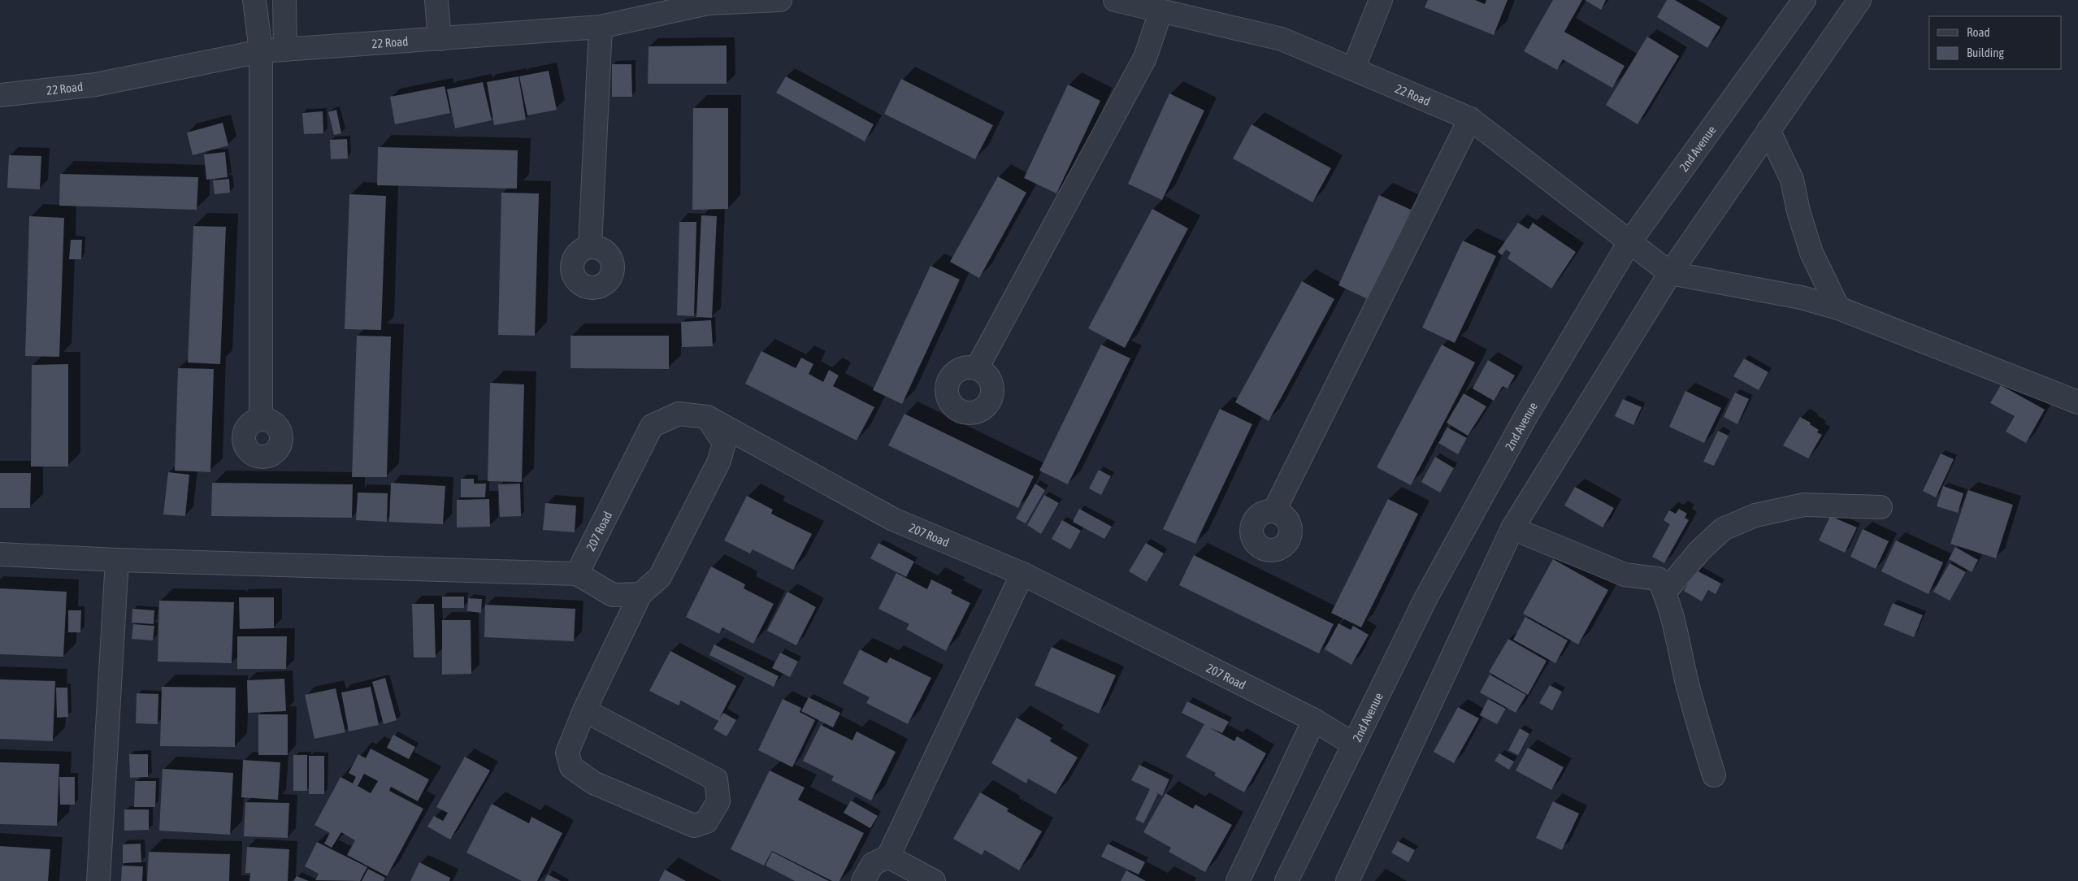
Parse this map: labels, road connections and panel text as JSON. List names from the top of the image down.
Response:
{
  "streets": {
    "street": ["22 Road", "2nd Avenue", "207 Road"]
  },
  "crossings": [
    ["22 Road", "2nd Avenue"],
    ["2nd Avenue", "207 Road"]
  ],
  "legend": ["Road", "Building"]
}
